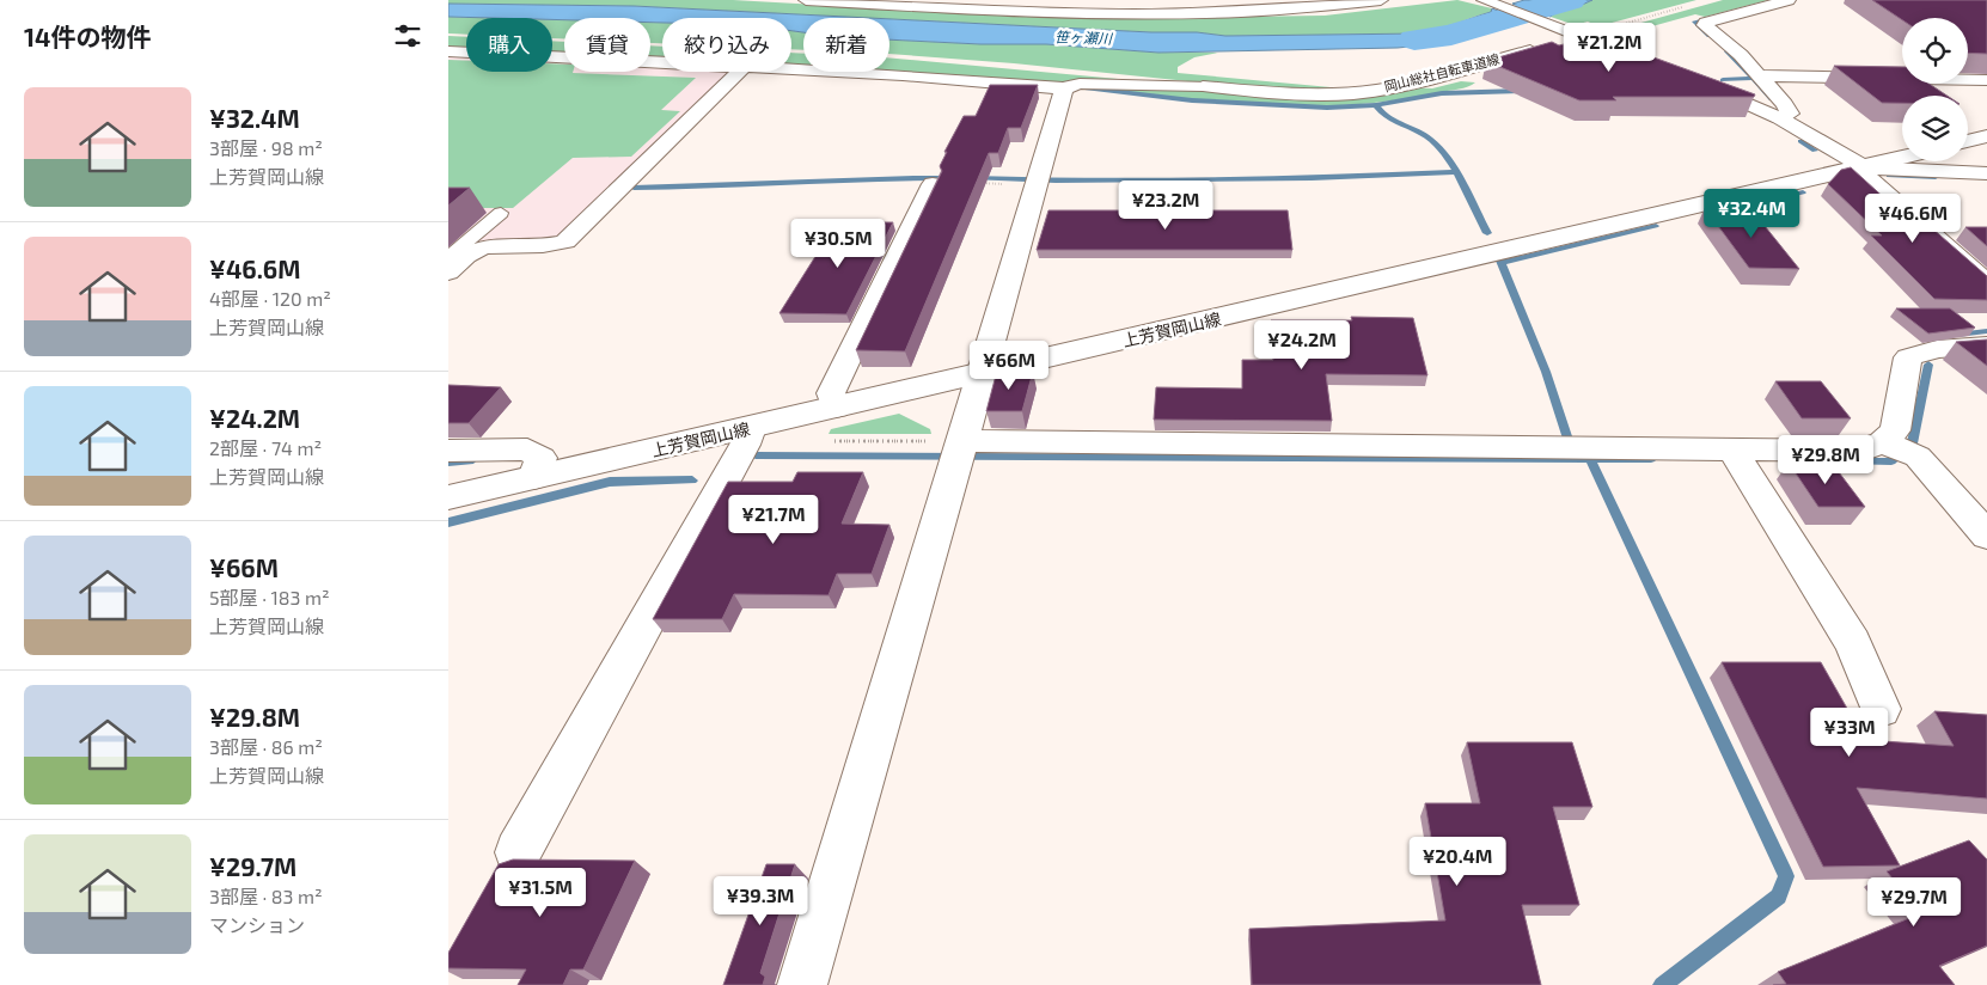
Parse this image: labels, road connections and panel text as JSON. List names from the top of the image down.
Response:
{
  "streets": {
    "main road": ["岡山総社自転車道線", "上芳賀岡山線"]
  },
  "water": ["笹ヶ瀬川"],
  "page": {
    "heading": "14件の物件",
    "chip": [
      "購入",
      "賃貸",
      "絞り込み",
      "新着"
    ],
    "price": [
      "¥21.2M",
      "¥23.2M",
      "¥32.4M",
      "¥46.6M",
      "¥30.5M",
      "¥24.2M",
      "¥66M",
      "¥29.8M",
      "¥21.7M",
      "¥33M",
      "¥20.4M",
      "¥31.5M",
      "¥39.3M",
      "¥29.7M"
    ],
    "list": [
      {
        "name": "¥32.4M",
        "note": "3部屋 · 98 m² · 上芳賀岡山線"
      },
      {
        "name": "¥46.6M",
        "note": "4部屋 · 120 m² · 上芳賀岡山線"
      },
      {
        "name": "¥24.2M",
        "note": "2部屋 · 74 m² · 上芳賀岡山線"
      },
      {
        "name": "¥66M",
        "note": "5部屋 · 183 m² · 上芳賀岡山線"
      },
      {
        "name": "¥29.8M",
        "note": "3部屋 · 86 m² · 上芳賀岡山線"
      },
      {
        "name": "¥29.7M",
        "note": "3部屋 · 83 m² · マンション"
      }
    ]
  }
}
